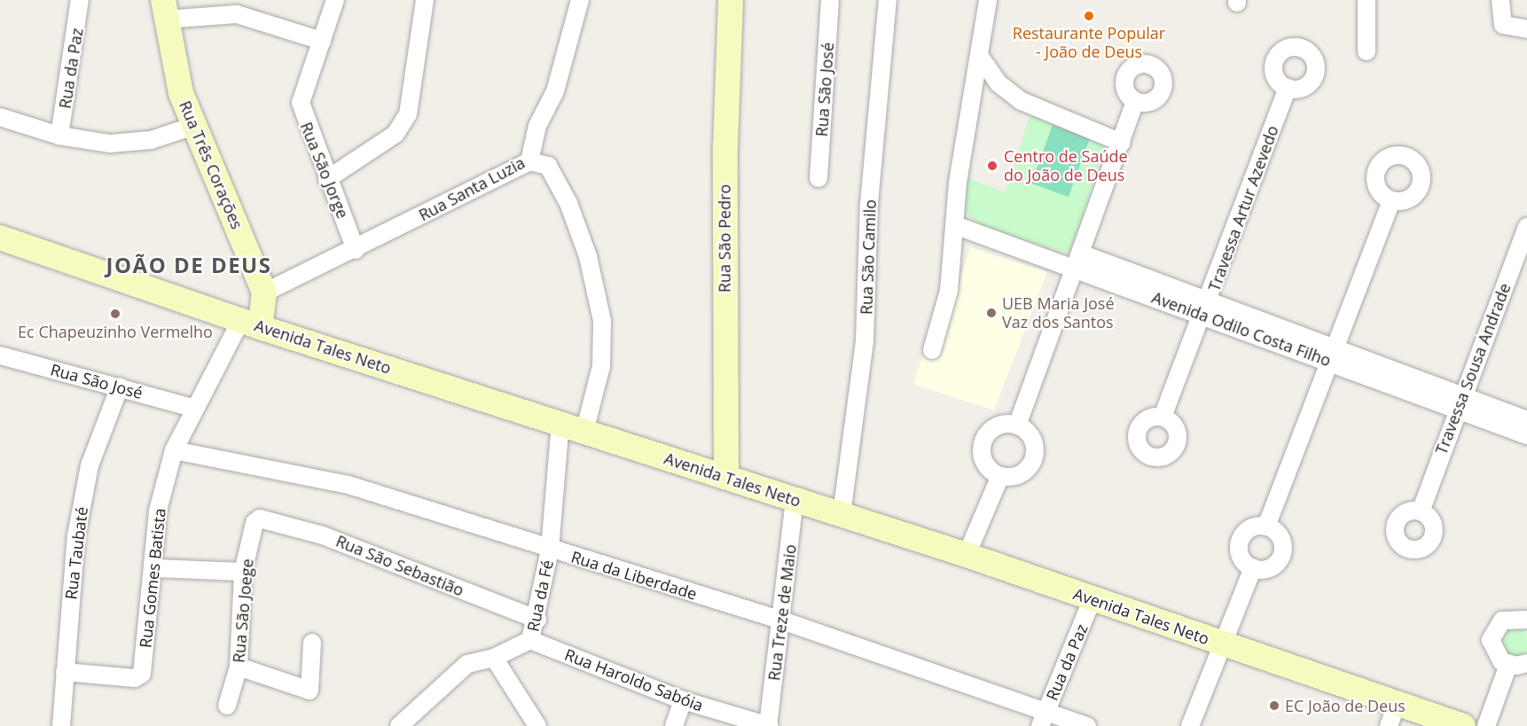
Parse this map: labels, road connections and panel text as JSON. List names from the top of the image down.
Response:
{
  "streets": {
    "main road": ["Rua Três Corações", "Rua São Pedro", "Avenida Tales Neto"],
    "street": [
      "Rua da Paz",
      "Rua São José",
      "Rua São Jorge",
      "Rua Santa Luzia",
      "Travessa Artur Azevedo",
      "Rua São Camilo",
      "Avenida Odilo Costa Filho",
      "Travessa Sousa Andrade",
      "Rua Taubaté",
      "Rua São Sebastião",
      "Rua da Liberdade",
      "Rua Gomes Batista",
      "Rua da Fé",
      "Rua São Joege",
      "Rua Treze de Maio",
      "Rua Haroldo Sabóia"
    ]
  },
  "crossings": [
    ["Rua da Paz", "Avenida Tales Neto"],
    ["Rua da Paz", "Rua da Liberdade"],
    ["Rua São José", "Rua Taubaté"],
    ["Rua São José", "Rua Gomes Batista"],
    ["Rua Três Corações", "Rua Santa Luzia"],
    ["Rua São Jorge", "Rua Santa Luzia"],
    ["Travessa Artur Azevedo", "Avenida Odilo Costa Filho"],
    ["Rua São Pedro", "Avenida Tales Neto"],
    ["Rua São Camilo", "Avenida Tales Neto"],
    ["Avenida Odilo Costa Filho", "Travessa Sousa Andrade"],
    ["Avenida Tales Neto", "Rua Gomes Batista"],
    ["Avenida Tales Neto", "Rua da Fé"],
    ["Avenida Tales Neto", "Rua Treze de Maio"],
    ["Rua Taubaté", "Rua Gomes Batista"],
    ["Rua São Sebastião", "Rua da Fé"],
    ["Rua São Sebastião", "Rua São Joege"],
    ["Rua da Liberdade", "Rua Gomes Batista"],
    ["Rua da Liberdade", "Rua da Fé"],
    ["Rua da Liberdade", "Rua Treze de Maio"],
    ["Rua da Fé", "Rua Haroldo Sabóia"],
    ["Rua Treze de Maio", "Rua Haroldo Sabóia"]
  ],
  "districts": ["JOÃO DE DEUS"],
  "places": [
    "Restaurante Popular - João de Deus",
    "Centro de Saúde do João de Deus",
    "UEB Maria José Vaz dos Santos",
    "Ec Chapeuzinho Vermelho",
    "EC João de Deus"
  ]
}
